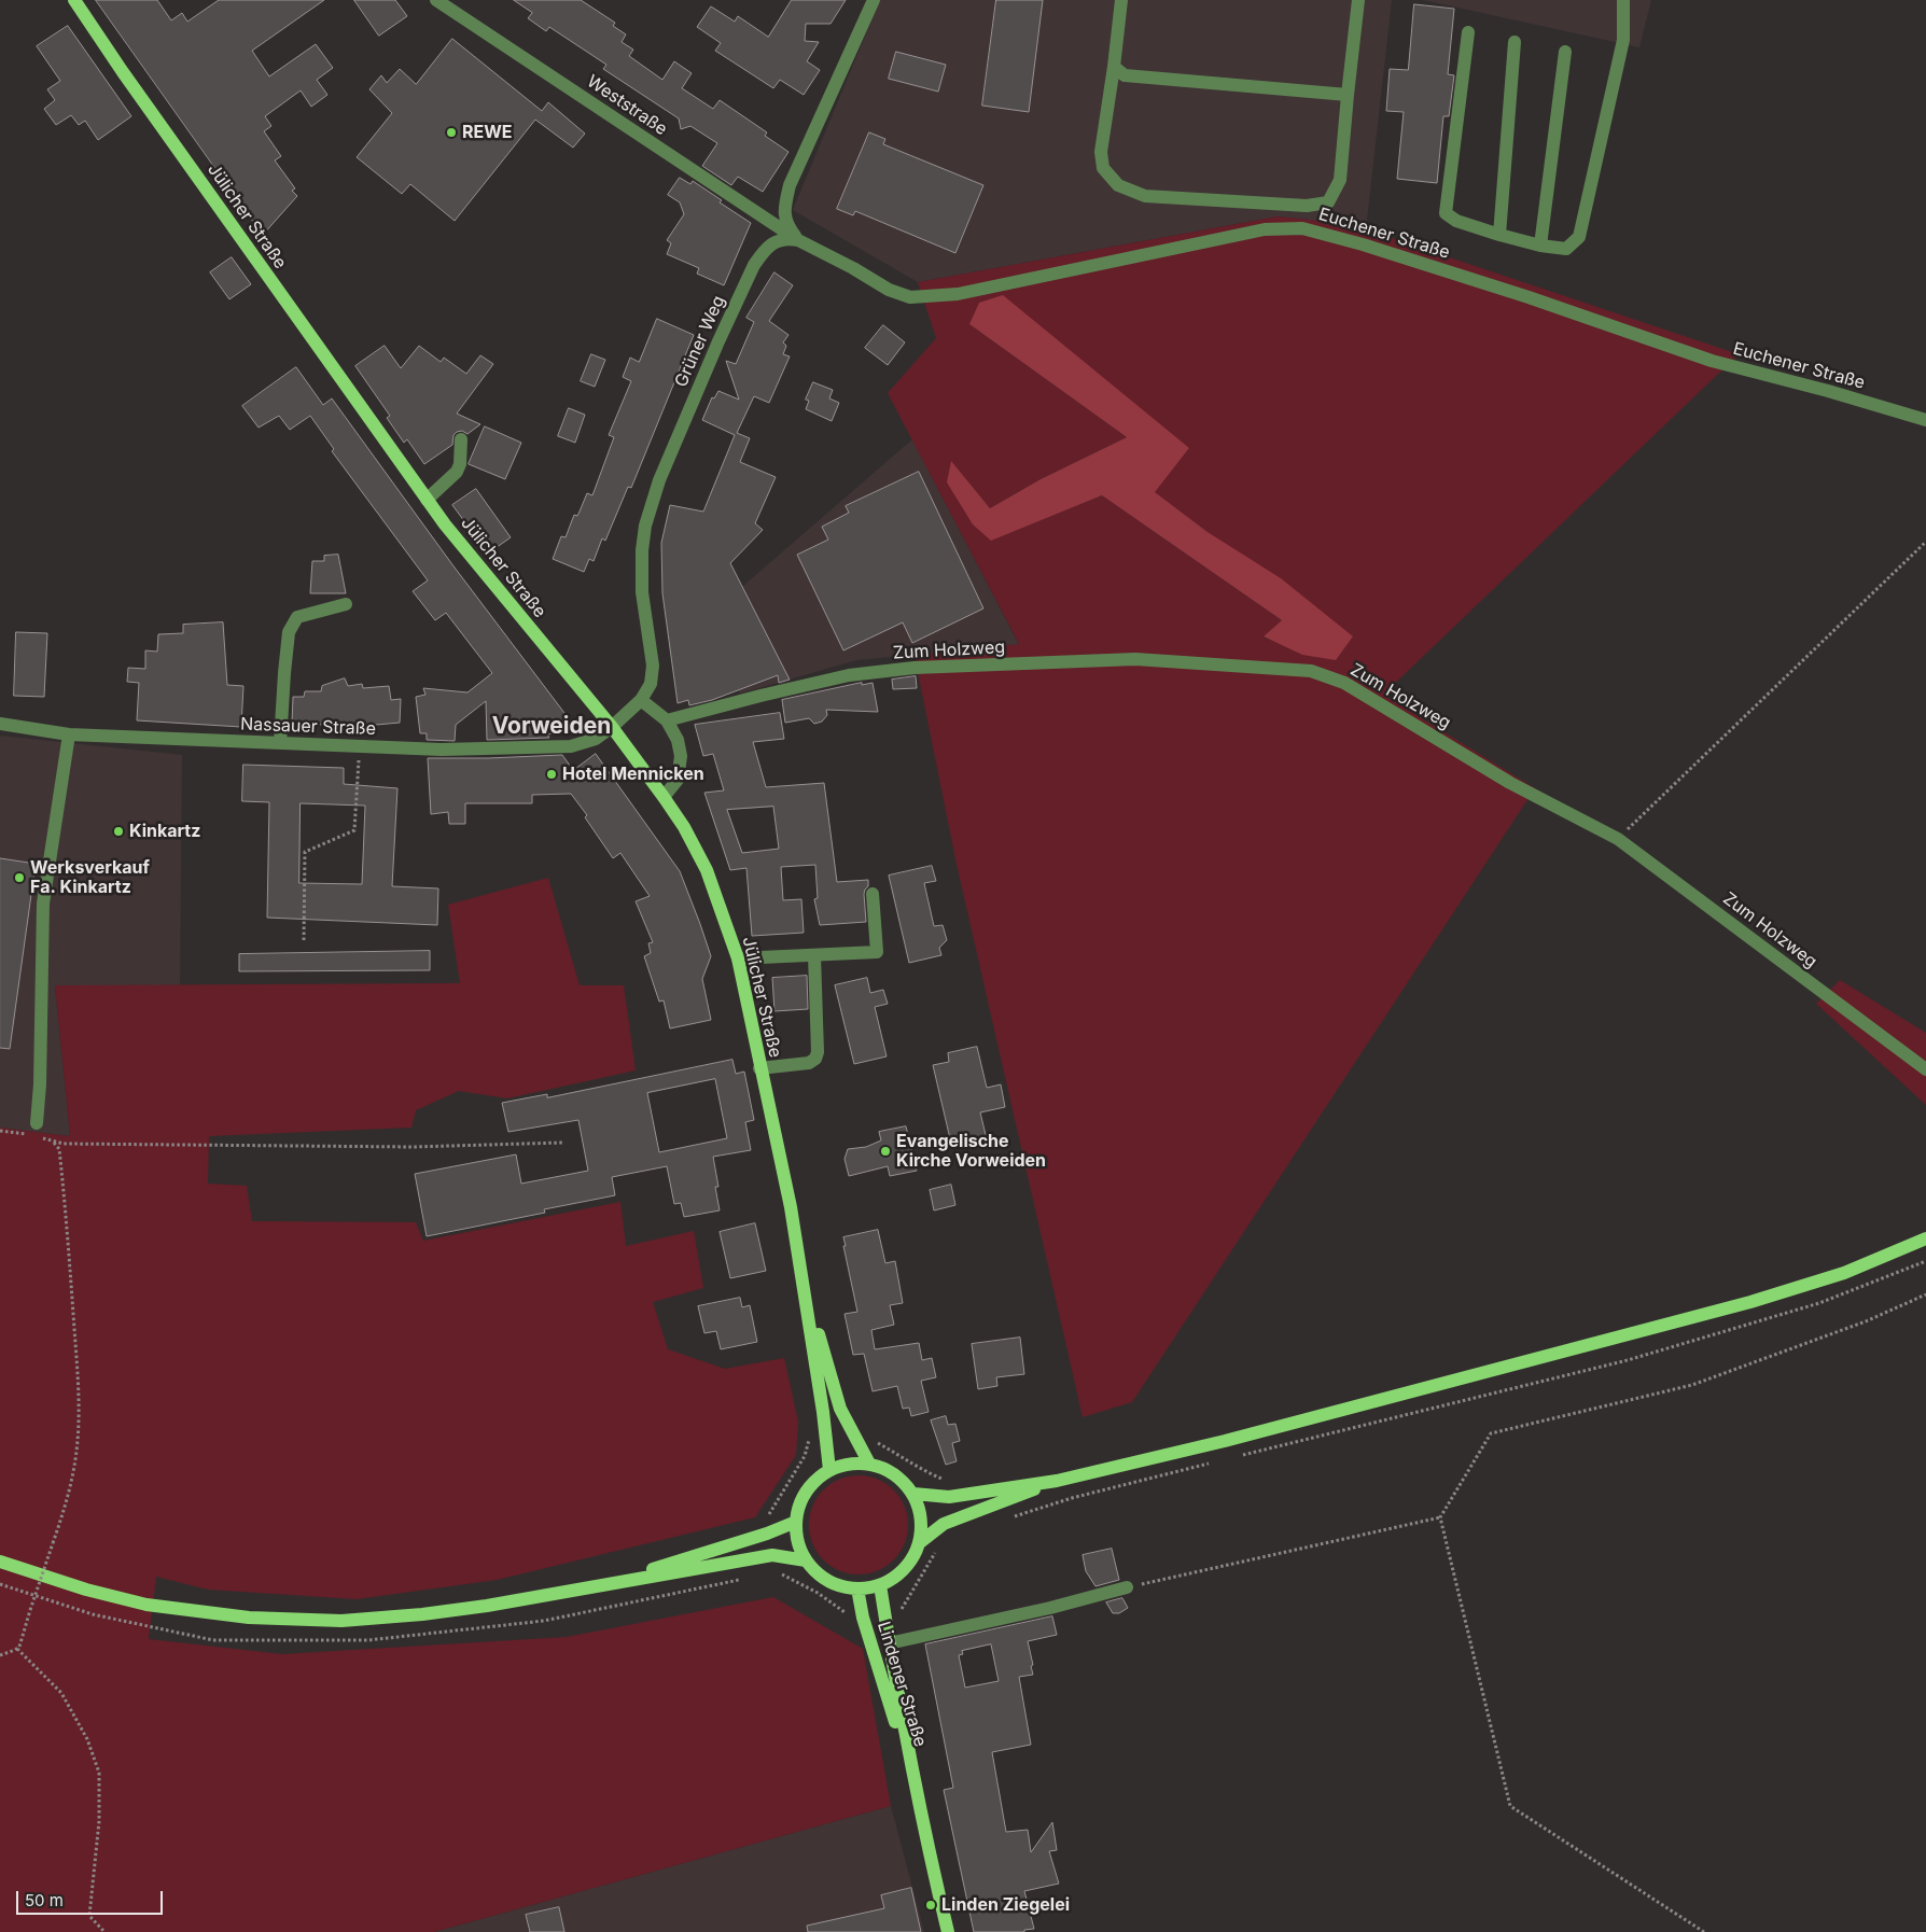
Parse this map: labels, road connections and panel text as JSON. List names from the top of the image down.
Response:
{
  "streets": {
    "main road": ["Jülicher Straße", "Lindener Straße"],
    "street": [
      "Weststraße",
      "Euchener Straße",
      "Grüner Weg",
      "Zum Holzweg",
      "Nassauer Straße"
    ]
  },
  "crossings": [
    ["Weststraße", "Euchener Straße"],
    ["Weststraße", "Grüner Weg"],
    ["Jülicher Straße", "Grüner Weg"],
    ["Jülicher Straße", "Nassauer Straße"],
    ["Euchener Straße", "Grüner Weg"],
    ["Grüner Weg", "Nassauer Straße"]
  ],
  "districts": ["Vorweiden"],
  "places": [
    "REWE",
    "Hotel Mennicken",
    "Kinkartz",
    "Werksverkauf Fa. Kinkartz",
    "Evangelische Kirche Vorweiden",
    "Linden Ziegelei"
  ],
  "scale_bar": "50 m"
}
